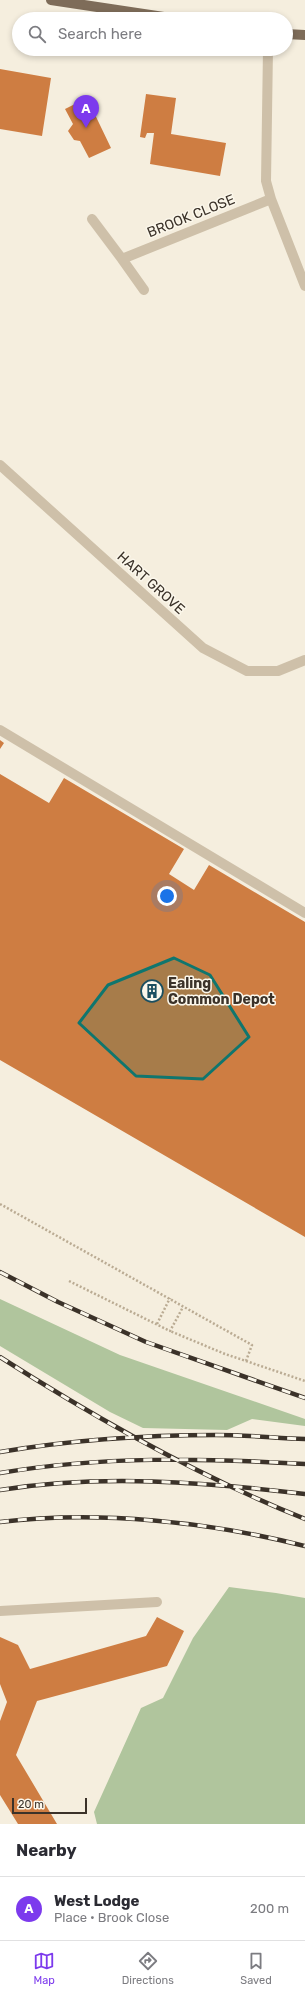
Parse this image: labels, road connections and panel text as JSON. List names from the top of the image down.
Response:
{
  "streets": {
    "street": ["BROOK CLOSE", "HART GROVE"]
  },
  "places": {
    "building": ["Ealing Common Depot"]
  },
  "scale_bar": "20 m",
  "page": {
    "search": "Search here",
    "pins": "A",
    "scale": "20 m",
    "heading": "Nearby",
    "list": [
      {
        "mark": "A",
        "name": "West Lodge",
        "note": "Place · Brook Close",
        "value": "200 m"
      }
    ],
    "nav": ["Map", "Directions", "Saved"]
  }
}
